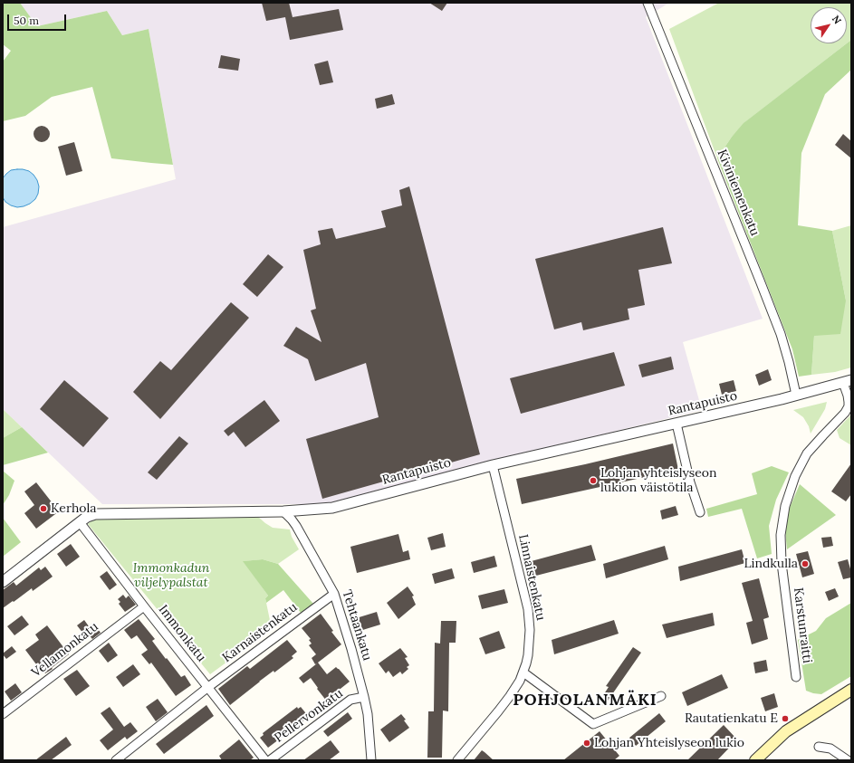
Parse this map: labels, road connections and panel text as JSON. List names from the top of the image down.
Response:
{
  "streets": {
    "street": [
      "Kiviniemenkatu",
      "Rantapuisto",
      "Linnaistenkatu",
      "Tehtaankatu",
      "Karstunraitti",
      "Karnaistenkatu",
      "Immonkatu",
      "Vellamonkatu",
      "Pellervonkatu"
    ]
  },
  "crossings": [
    ["Kiviniemenkatu", "Rantapuisto"],
    ["Rantapuisto", "Linnaistenkatu"],
    ["Rantapuisto", "Tehtaankatu"],
    ["Rantapuisto", "Karstunraitti"],
    ["Rantapuisto", "Immonkatu"],
    ["Tehtaankatu", "Karnaistenkatu"],
    ["Tehtaankatu", "Pellervonkatu"],
    ["Karnaistenkatu", "Immonkatu"],
    ["Immonkatu", "Vellamonkatu"]
  ],
  "districts": ["POHJOLANMÄKI"],
  "parks": ["Immonkadun viljelypalstat"],
  "places": [
    "Lohjan yhteislyseon lukion väistötila",
    "Kerhola",
    "Lindkulla",
    "Rautatienkatu E",
    "Lohjan Yhteislyseon lukio"
  ],
  "scale_bar": "50 m",
  "north": "top right"
}
